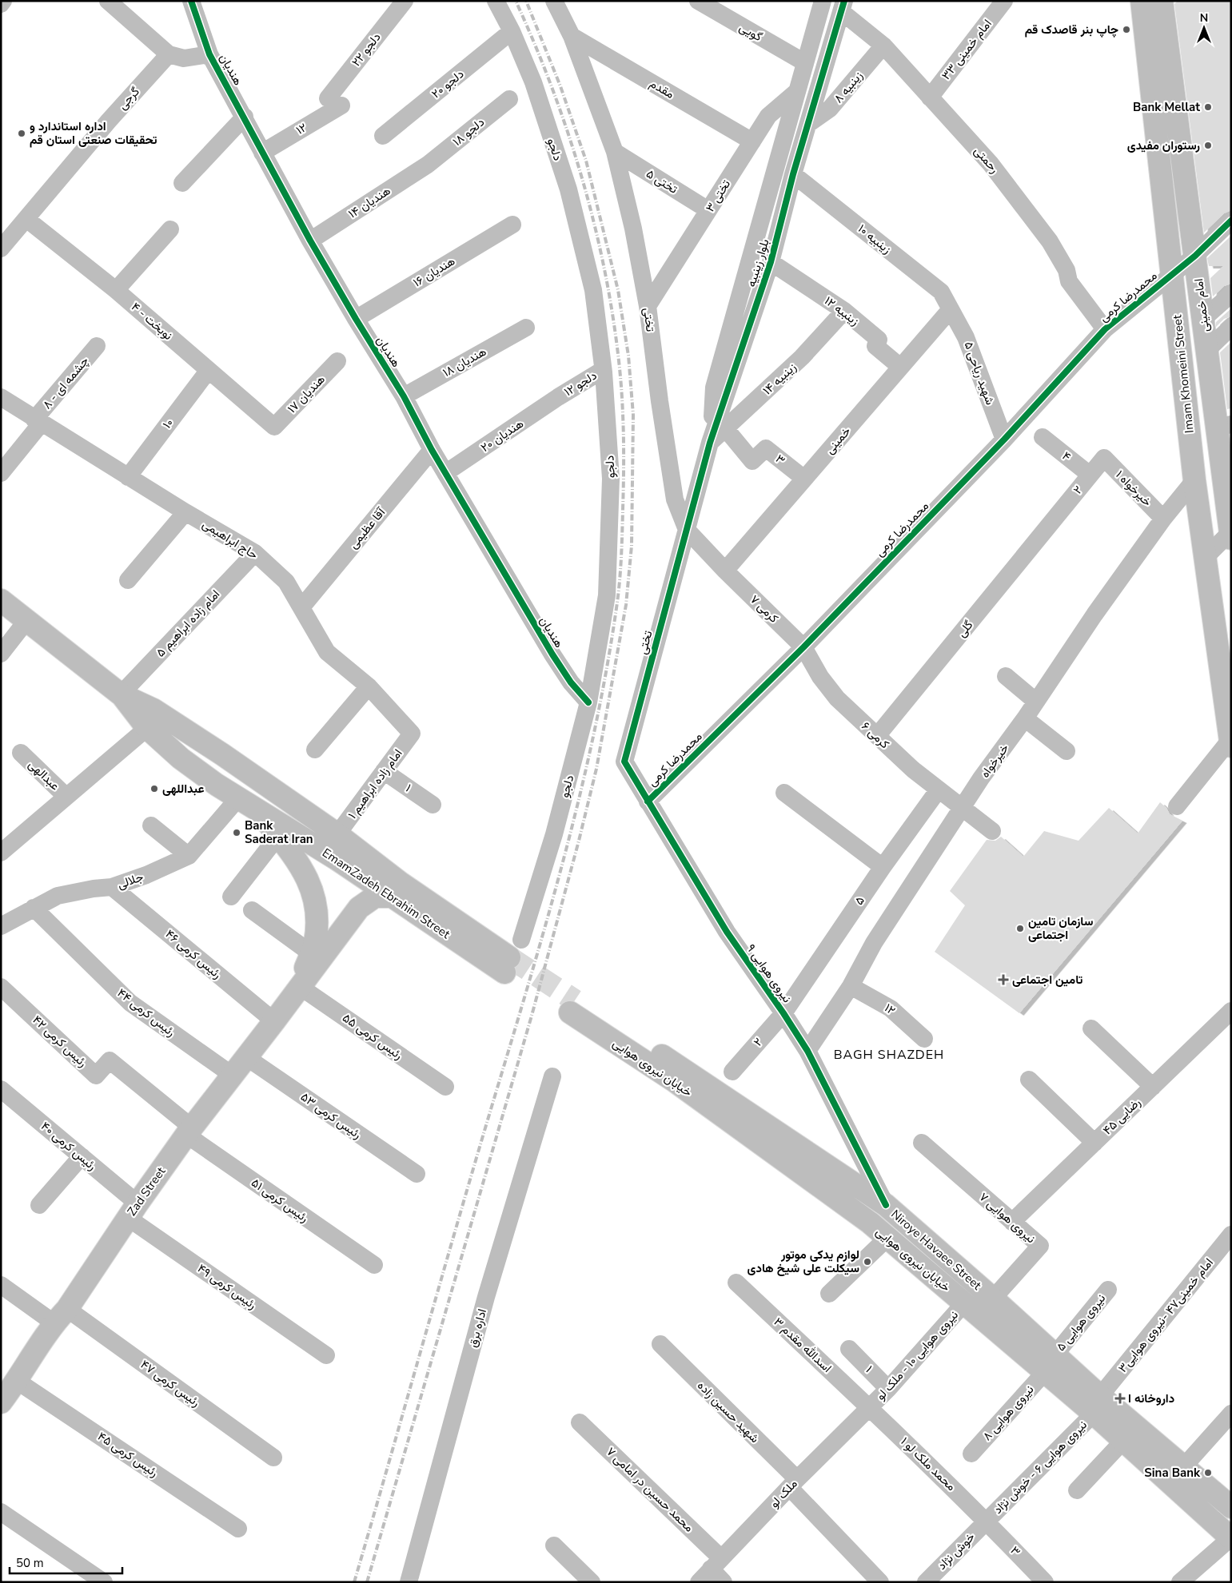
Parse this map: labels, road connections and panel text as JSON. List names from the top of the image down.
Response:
{
  "streets": {
    "main road": [
      "امام خمینی",
      "Imam Khomeini Street",
      "EmamZadeh Ebrahim Street",
      "خیابان نیروی هوایی",
      "Zad Street",
      "Niroye Havaee Street"
    ],
    "street": [
      "گویی",
      "دلجو ۲۲",
      "امام خمینی ۳۳",
      "هندیان",
      "دلجو ۲۰",
      "زینبیه ۸",
      "مقدم",
      "گرجی",
      "۱۲",
      "دلجو ۱۸",
      "دلجو",
      "رحمتی",
      "تختی ۵",
      "تختی ۳",
      "هندیان ۱۴",
      "زینبیه ۱۰",
      "بلوار زینبیه",
      "هندیان ۱۶",
      "محمدرضا کرمی",
      "زینبیه ۱۲",
      "تختی",
      "۴ - نوبخت",
      "هندیان ۱۸",
      "۵ شهید ریاحی",
      "زینبیه ۱۴",
      "۸ - چشمه ای",
      "دلجو ۱۲",
      "هندیان ۱۷",
      "۱۰",
      "هندیان ۲۰",
      "خمینی",
      "۴",
      "۳",
      "خیرخواه ۱",
      "۲",
      "آقا عظیمی",
      "حاج ابراهیمی",
      "کرمی ۷",
      "امام زاده ابراهیم ۵",
      "گلی",
      "کرمی ۶",
      "خیرخواه",
      "عبدالهی",
      "امام زاده ابراهیم ۱",
      "۱",
      "جلالی",
      "۵",
      "رئیس کرمی ۴۶",
      "نیروی هوایی ۹",
      "رئیس کرمی ۴۴",
      "رئیس کرمی ۵۵",
      "رئیس کرمی ۴۲",
      "رئیس کرمی ۵۳",
      "رضایی ۴۵",
      "رئیس کرمی ۴۰",
      "رئیس کرمی ۵۱",
      "نیروی هوایی ۷",
      "رئیس کرمی ۴۹",
      "امام خمینی۴۷ -نیروی هوایی۳",
      "نیروی هوایی ۵",
      "اداره برق",
      "۳ اسدالله مقدم",
      "نیروی هوایی ۱۰ - ملک لو",
      "رئیس کرمی ۴۷",
      "شهید حسین زاده",
      "نیروی هوایی ۸",
      "رئیس کرمی ۴۵",
      "۱ محمد ملک لو",
      "نیروی هوایی ۶ - خوش نژاد",
      "۷ محمد حسین در امامی",
      "ملک لو",
      "خوش نژاد"
    ]
  },
  "crossings": [
    ["گویی", "بلوار زینبیه"],
    ["دلجو ۲۲", "۱۲"],
    ["امام خمینی ۳۳", "رحمتی"],
    ["هندیان", "۱۲"],
    ["هندیان", "دلجو"],
    ["هندیان", "هندیان ۱۴"],
    ["هندیان", "هندیان ۱۶"],
    ["هندیان", "هندیان ۱۸"],
    ["هندیان", "هندیان ۲۰"],
    ["هندیان", "آقا عظیمی"],
    ["دلجو ۲۰", "دلجو"],
    ["زینبیه ۸", "رحمتی"],
    ["زینبیه ۸", "بلوار زینبیه"],
    ["مقدم", "تختی ۳"],
    ["مقدم", "تختی"],
    ["گرجی", "۴ - نوبخت"],
    ["۱۲", "خیرخواه"],
    ["دلجو ۱۸", "هندیان ۱۴"],
    ["دلجو", "دلجو ۱۲"],
    ["رحمتی", "بلوار زینبیه"],
    ["رحمتی", "محمدرضا کرمی"],
    ["تختی ۵", "تختی ۳"],
    ["تختی ۵", "تختی"],
    ["تختی ۳", "بلوار زینبیه"],
    ["تختی ۳", "تختی"],
    ["زینبیه ۱۰", "بلوار زینبیه"],
    ["زینبیه ۱۰", "۵ شهید ریاحی"],
    ["زینبیه ۱۰", "خمینی"],
    ["بلوار زینبیه", "زینبیه ۱۲"],
    ["بلوار زینبیه", "تختی"],
    ["بلوار زینبیه", "زینبیه ۱۴"],
    ["بلوار زینبیه", "کرمی ۷"],
    ["محمدرضا کرمی", "امام خمینی"],
    ["محمدرضا کرمی", "۵ شهید ریاحی"],
    ["محمدرضا کرمی", "Imam Khomeini Street"],
    ["محمدرضا کرمی", "کرمی ۷"],
    ["محمدرضا کرمی", "کرمی ۶"],
    ["محمدرضا کرمی", "نیروی هوایی ۹"],
    ["زینبیه ۱۲", "زینبیه ۱۴"],
    ["زینبیه ۱۲", "خمینی"],
    ["تختی", "کرمی ۷"],
    ["تختی", "نیروی هوایی ۹"],
    ["۴ - نوبخت", "هندیان ۱۷"],
    ["۴ - نوبخت", "۱۰"],
    ["۵ شهید ریاحی", "خمینی"],
    ["Imam Khomeini Street", "خیرخواه"],
    ["زینبیه ۱۴", "۳"],
    ["۸ - چشمه ای", "حاج ابراهیمی"],
    ["دلجو ۱۲", "هندیان ۲۰"],
    ["۱۰", "حاج ابراهیمی"],
    ["خمینی", "۳"],
    ["خمینی", "کرمی ۷"],
    ["۴", "۲"],
    ["۳", "۱ محمد ملک لو"],
    ["۳", "نیروی هوایی ۶ - خوش نژاد"],
    ["۳", "خوش نژاد"],
    ["خیرخواه ۱", "۲"],
    ["خیرخواه ۱", "خیرخواه"],
    ["۲", "گلی"],
    ["۲", "۵"],
    ["۲", "نیروی هوایی ۹"],
    ["آقا عظیمی", "حاج ابراهیمی"],
    ["حاج ابراهیمی", "امام زاده ابراهیم ۵"],
    ["حاج ابراهیمی", "امام زاده ابراهیم ۱"],
    ["کرمی ۷", "کرمی ۶"],
    ["امام زاده ابراهیم ۵", "EmamZadeh Ebrahim Street"],
    ["گلی", "کرمی ۶"],
    ["کرمی ۶", "خیرخواه"],
    ["کرمی ۶", "۵"],
    ["خیرخواه", "نیروی هوایی ۹"],
    ["امام زاده ابراهیم ۱", "۱"],
    ["امام زاده ابراهیم ۱", "EmamZadeh Ebrahim Street"],
    ["۱", "نیروی هوایی ۱۰ - ملک لو"],
    ["جلالی", "EmamZadeh Ebrahim Street"],
    ["جلالی", "رئیس کرمی ۴۶"],
    ["جلالی", "رئیس کرمی ۴۴"],
    ["۵", "نیروی هوایی ۹"],
    ["رئیس کرمی ۴۶", "Zad Street"],
    ["نیروی هوایی ۹", "Niroye Havaee Street"],
    ["رئیس کرمی ۴۴", "Zad Street"],
    ["رئیس کرمی ۵۵", "Zad Street"],
    ["رئیس کرمی ۴۲", "Zad Street"],
    ["رئیس کرمی ۴۲", "رئیس کرمی ۵۱"],
    ["خیابان نیروی هوایی", "Niroye Havaee Street"],
    ["خیابان نیروی هوایی", "نیروی هوایی ۵"],
    ["خیابان نیروی هوایی", "نیروی هوایی ۱۰ - ملک لو"],
    ["خیابان نیروی هوایی", "نیروی هوایی ۸"],
    ["رئیس کرمی ۵۳", "Zad Street"],
    ["رضایی ۴۵", "نیروی هوایی ۷"],
    ["رئیس کرمی ۴۰", "Zad Street"],
    ["رئیس کرمی ۴۰", "رئیس کرمی ۴۹"],
    ["Zad Street", "رئیس کرمی ۵۱"],
    ["Zad Street", "رئیس کرمی ۴۹"],
    ["Zad Street", "رئیس کرمی ۴۷"],
    ["Zad Street", "رئیس کرمی ۴۵"],
    ["نیروی هوایی ۷", "Niroye Havaee Street"],
    ["Niroye Havaee Street", "امام خمینی۴۷ -نیروی هوایی۳"],
    ["Niroye Havaee Street", "نیروی هوایی ۵"],
    ["Niroye Havaee Street", "نیروی هوایی ۸"],
    ["Niroye Havaee Street", "نیروی هوایی ۶ - خوش نژاد"],
    ["امام خمینی۴۷ -نیروی هوایی۳", "نیروی هوایی ۶ - خوش نژاد"],
    ["نیروی هوایی ۵", "نیروی هوایی ۸"],
    ["۳ اسدالله مقدم", "نیروی هوایی ۱۰ - ملک لو"],
    ["۳ اسدالله مقدم", "۱ محمد ملک لو"],
    ["۳ اسدالله مقدم", "ملک لو"],
    ["نیروی هوایی ۱۰ - ملک لو", "۱ محمد ملک لو"],
    ["نیروی هوایی ۱۰ - ملک لو", "ملک لو"],
    ["شهید حسین زاده", "ملک لو"],
    ["۱ محمد ملک لو", "نیروی هوایی ۶ - خوش نژاد"],
    ["۱ محمد ملک لو", "ملک لو"],
    ["۱ محمد ملک لو", "خوش نژاد"],
    ["نیروی هوایی ۶ - خوش نژاد", "خوش نژاد"],
    ["۷ محمد حسین در امامی", "ملک لو"]
  ],
  "districts": ["BAGH SHAZDEH"],
  "places": {
    "other": [
      "چاپ بنر قاصدک قم",
      "Bank Mellat",
      "اداره استاندارد و تحقیقات صنعتی استان قم",
      "رستوران مفیدی",
      "عبداللهی",
      "Bank Saderat Iran",
      "سازمان تامین اجتماعی",
      "لوازم یدکی موتور سیکلت علی شیخ هادی",
      "Sina Bank"
    ],
    "health": ["تامین اجتماعی", "داروخانه ا"]
  },
  "scale_bar": "50 m",
  "north": "top"
}
